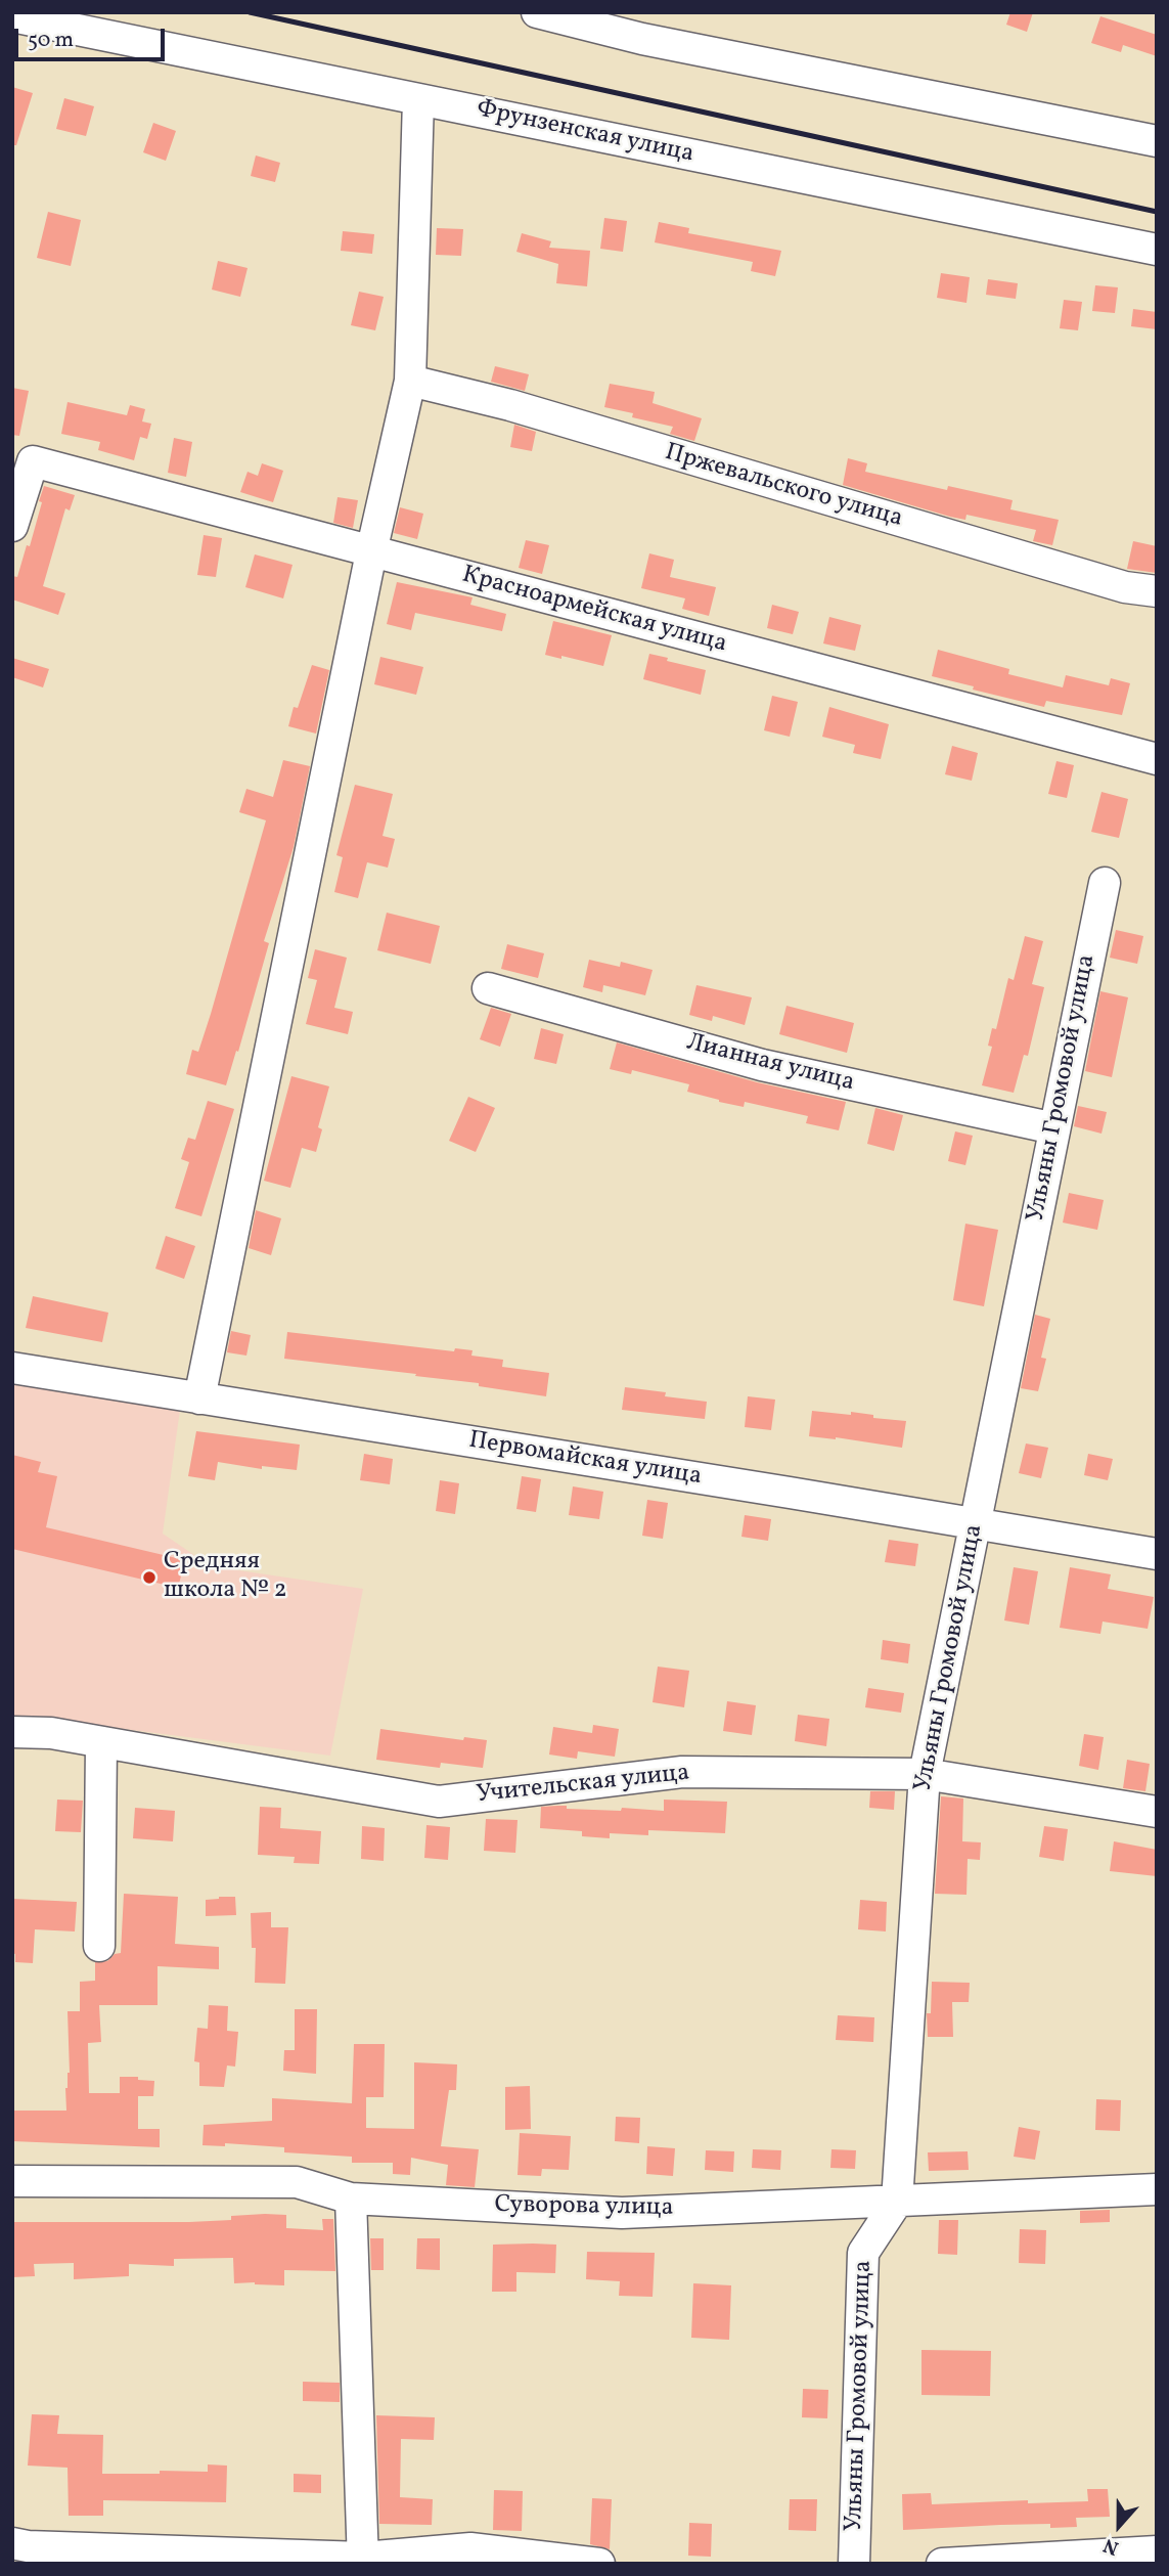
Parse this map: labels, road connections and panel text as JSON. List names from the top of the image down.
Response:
{
  "streets": {
    "street": [
      "Фрунзенская улица",
      "Пржевальского улица",
      "Красноармейская улица",
      "Лианная улица",
      "Ульяны Громовой улица",
      "Первомайская улица",
      "Учительская улица",
      "Суворова улица"
    ]
  },
  "crossings": [
    ["Лианная улица", "Ульяны Громовой улица"],
    ["Ульяны Громовой улица", "Первомайская улица"],
    ["Ульяны Громовой улица", "Учительская улица"],
    ["Ульяны Громовой улица", "Суворова улица"]
  ],
  "places": ["Средняя школа № 2"],
  "scale_bar": "50 m",
  "north": "bottom"
}
